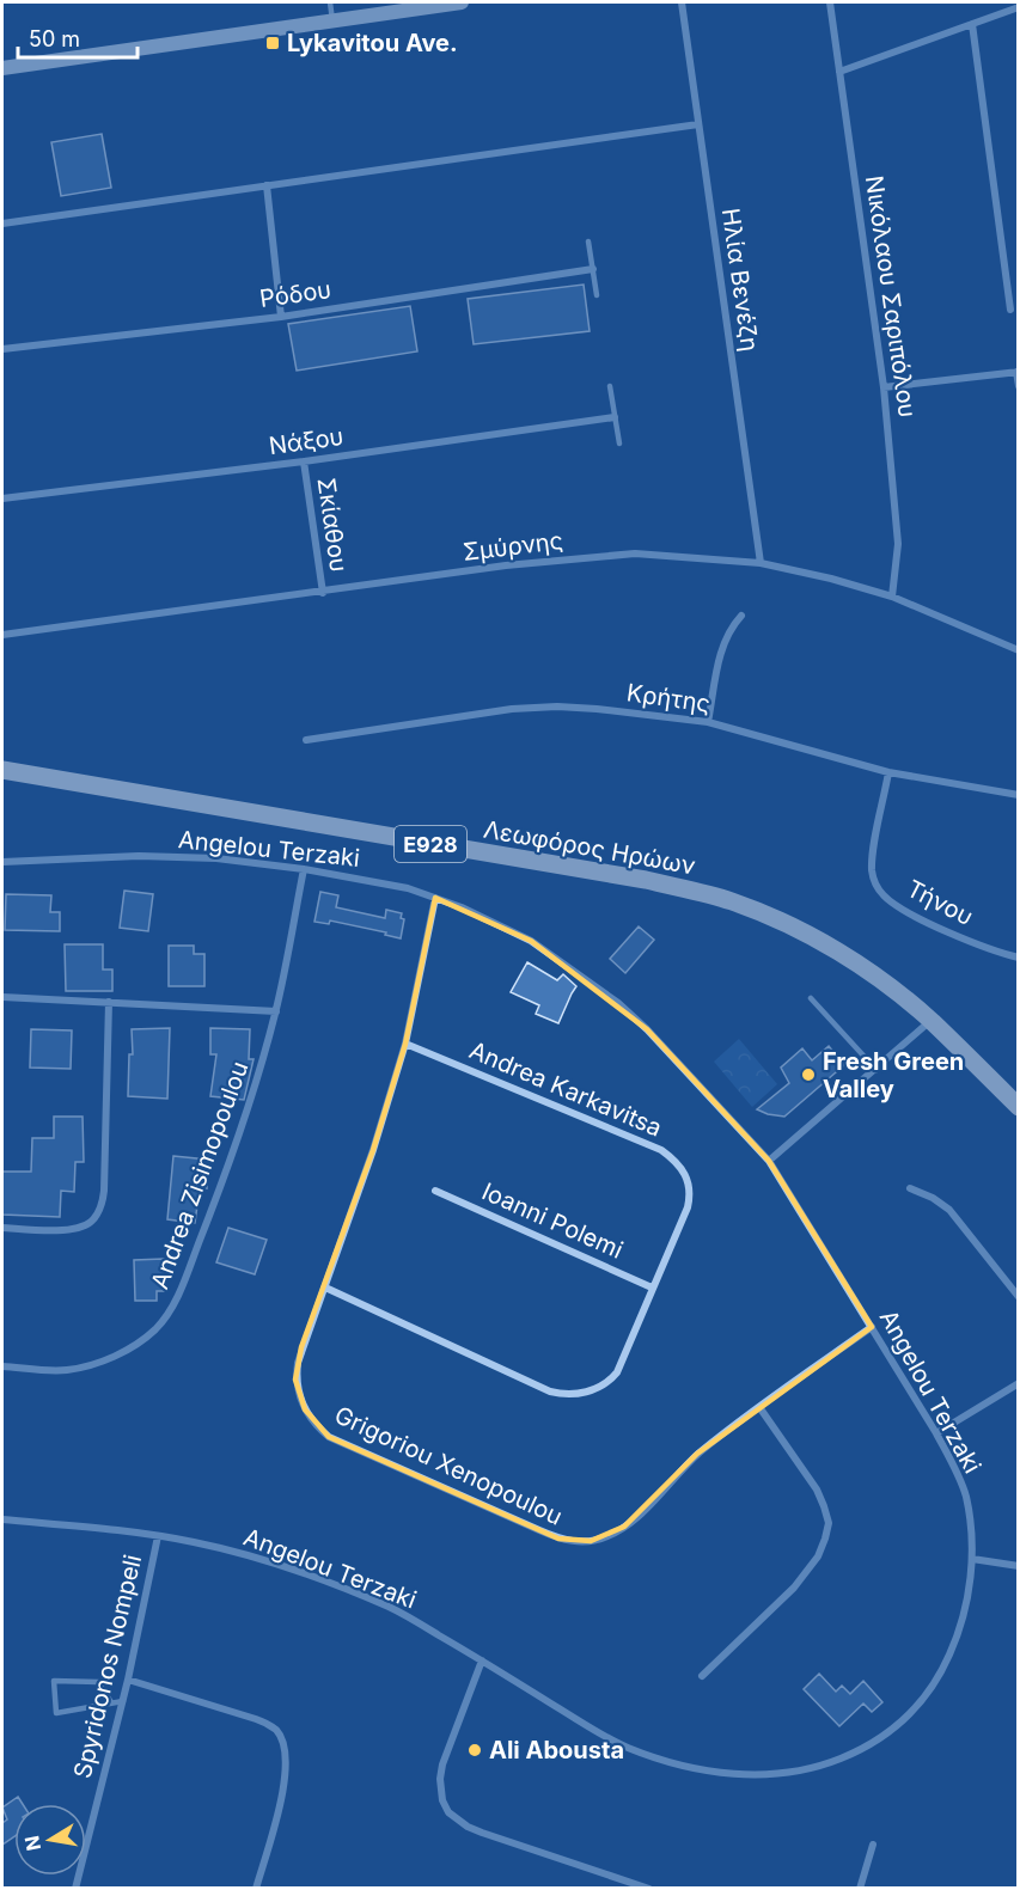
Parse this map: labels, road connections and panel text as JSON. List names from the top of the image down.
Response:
{
  "streets": {
    "main road": ["E928", "Λεωφόρος Ηρώων"],
    "street": [
      "Ηλία Βενέζη",
      "Ρόδου",
      "Νικόλαου Σαριπόλου",
      "Νάξου",
      "Σκίαθου",
      "Σμύρνης",
      "Κρήτης",
      "Angelou Terzaki",
      "Τήνου",
      "Andrea Karkavitsa",
      "Andrea Zisimopoulou",
      "Ioanni Polemi",
      "Grigoriou Xenopoulou",
      "Spyridonos Nompeli"
    ]
  },
  "crossings": [
    ["Ηλία Βενέζη", "Σμύρνης"],
    ["Νικόλαου Σαριπόλου", "Σμύρνης"],
    ["Νάξου", "Σκίαθου"],
    ["Σκίαθου", "Σμύρνης"],
    ["Κρήτης", "Τήνου"],
    ["Angelou Terzaki", "Andrea Zisimopoulou"],
    ["Angelou Terzaki", "Grigoriou Xenopoulou"],
    ["Angelou Terzaki", "Spyridonos Nompeli"],
    ["Andrea Karkavitsa", "Ioanni Polemi"],
    ["Andrea Karkavitsa", "Grigoriou Xenopoulou"]
  ],
  "places": {
    "transit": ["Lykavitou Ave."],
    "other": ["Fresh Green Valley", "Ali Abousta"]
  },
  "scale_bar": "50 m",
  "north": "left"
}
